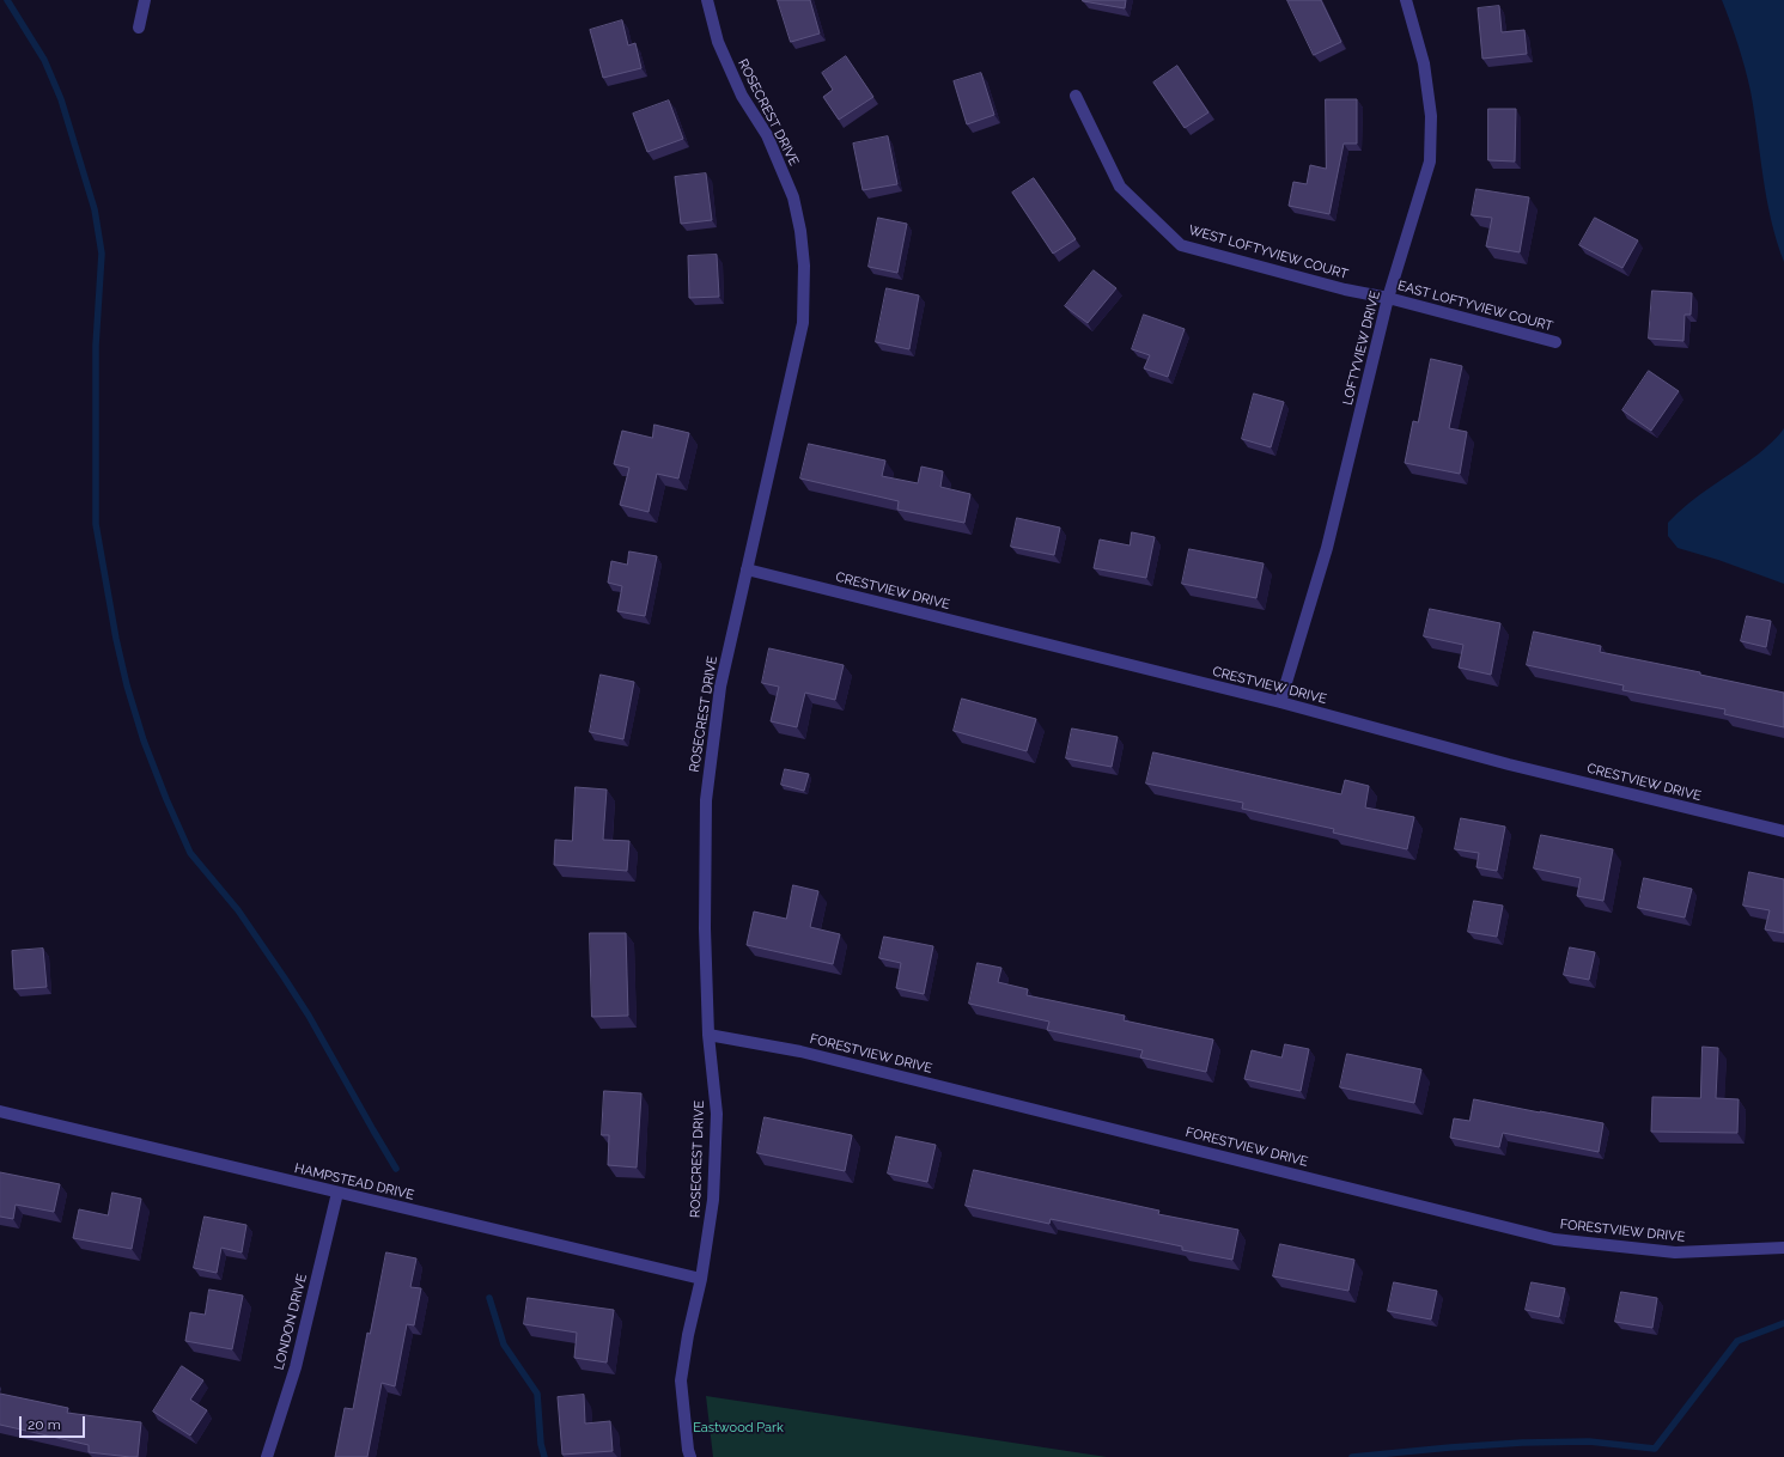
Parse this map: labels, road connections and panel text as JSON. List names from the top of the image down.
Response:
{
  "streets": {
    "street": [
      "ROSECREST DRIVE",
      "WEST LOFTYVIEW COURT",
      "EAST LOFTYVIEW COURT",
      "LOFTYVIEW DRIVE",
      "CRESTVIEW DRIVE",
      "FORESTVIEW DRIVE",
      "HAMPSTEAD DRIVE",
      "LONDON DRIVE"
    ]
  },
  "crossings": [
    ["ROSECREST DRIVE", "CRESTVIEW DRIVE"],
    ["ROSECREST DRIVE", "FORESTVIEW DRIVE"],
    ["ROSECREST DRIVE", "HAMPSTEAD DRIVE"],
    ["WEST LOFTYVIEW COURT", "EAST LOFTYVIEW COURT"],
    ["WEST LOFTYVIEW COURT", "LOFTYVIEW DRIVE"],
    ["EAST LOFTYVIEW COURT", "LOFTYVIEW DRIVE"],
    ["LOFTYVIEW DRIVE", "CRESTVIEW DRIVE"],
    ["HAMPSTEAD DRIVE", "LONDON DRIVE"]
  ],
  "parks": ["Eastwood Park"],
  "scale_bar": "20 m"
}
